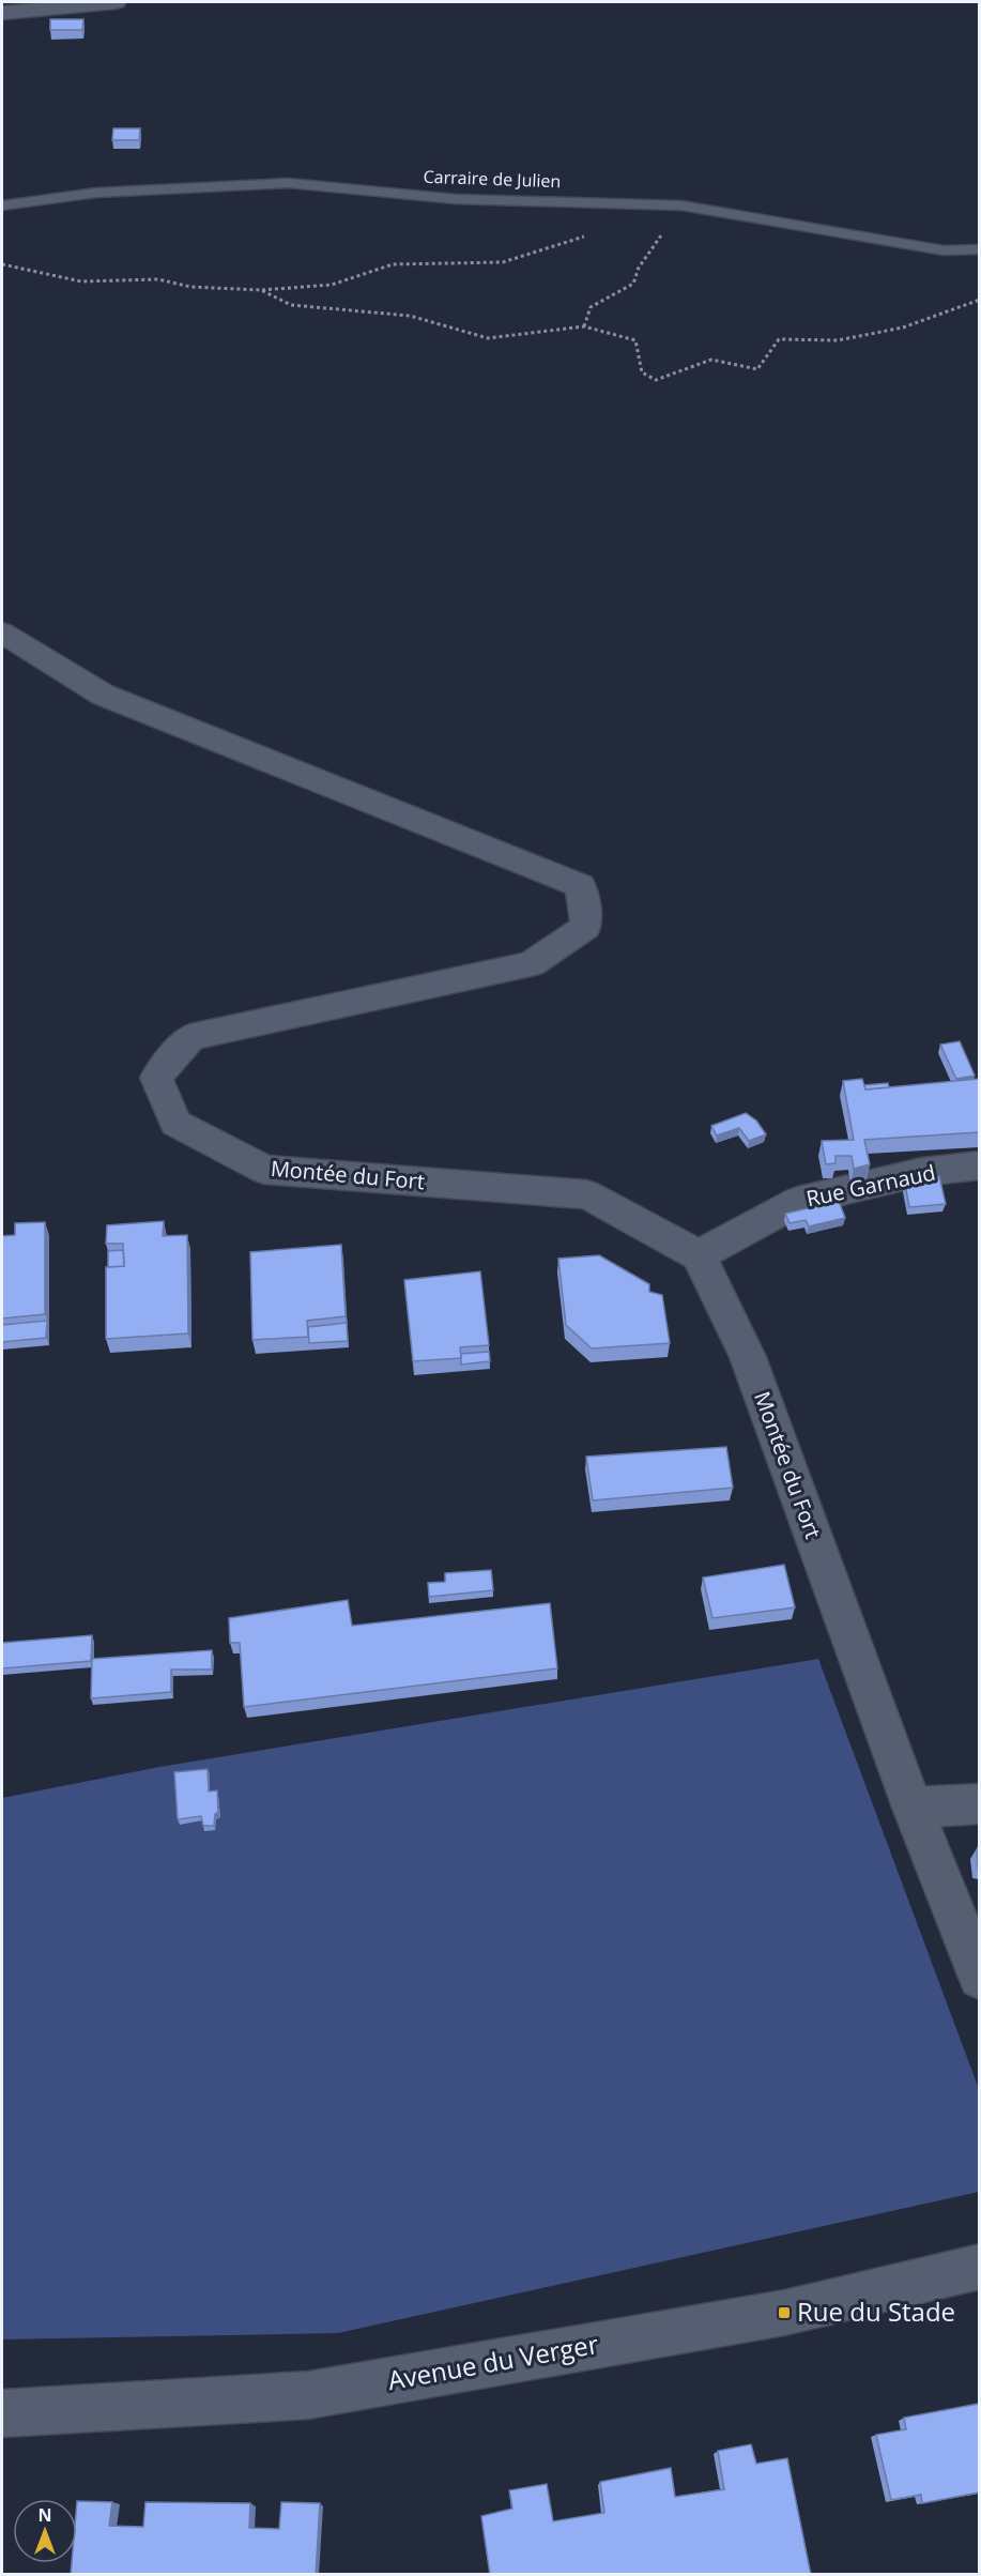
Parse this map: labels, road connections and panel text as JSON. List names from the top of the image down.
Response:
{
  "streets": {
    "street": ["Montée du Fort", "Rue Garnaud", "Avenue du Verger"],
    "lane": ["Carraire de Julien"]
  },
  "crossings": [
    ["Montée du Fort", "Rue Garnaud"]
  ],
  "places": {
    "transit": ["Rue du Stade"]
  },
  "north": "top"
}
